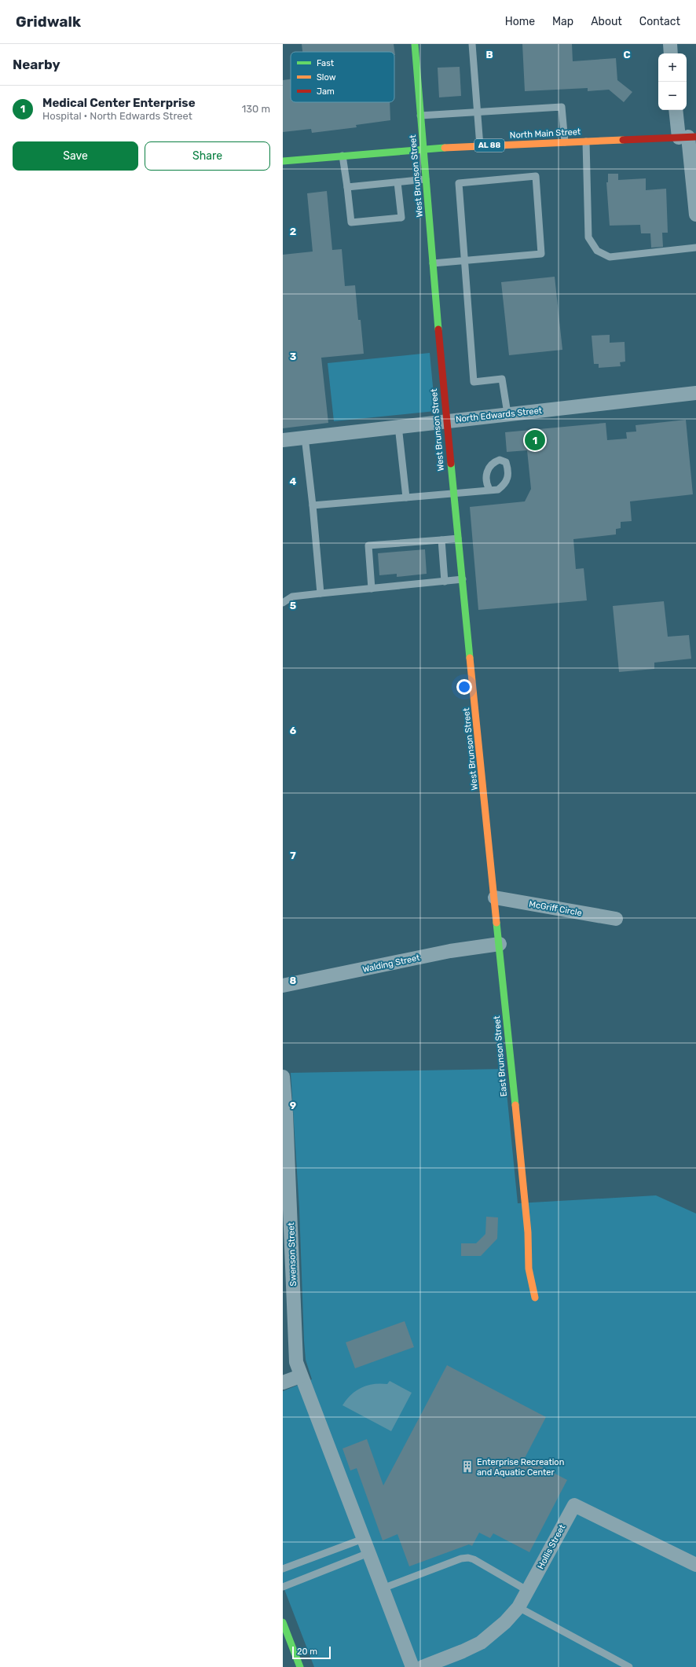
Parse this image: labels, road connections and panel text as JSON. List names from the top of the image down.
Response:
{
  "streets": {
    "street": [
      "North Main Street",
      "AL 88",
      "West Brunson Street",
      "North Edwards Street",
      "McGriff Circle",
      "Walding Street",
      "East Brunson Street",
      "Swenson Street",
      "Hollis Street"
    ]
  },
  "crossings": [
    ["North Main Street", "West Brunson Street"],
    ["West Brunson Street", "North Edwards Street"],
    ["West Brunson Street", "East Brunson Street"],
    ["McGriff Circle", "East Brunson Street"],
    ["Walding Street", "East Brunson Street"]
  ],
  "places": {
    "building": ["Enterprise Recreation and Aquatic Center"]
  },
  "legend": ["Fast", "Slow", "Jam"],
  "scale_bar": "20 m",
  "page": {
    "header": "Gridwalk",
    "nav": [
      "Home",
      "Map",
      "About",
      "Contact"
    ],
    "heading": "Nearby",
    "map_buttons": ["+", "−"],
    "list": [
      {
        "mark": "1",
        "name": "Medical Center Enterprise",
        "note": "Hospital · North Edwards Street",
        "value": "130 m"
      }
    ],
    "buttons": ["Save", "Share"],
    "pins": "1",
    "scale": "20 m"
  },
  "grid": {
    "columns": ["B", "C"],
    "rows": [
      "2",
      "3",
      "4",
      "5",
      "6",
      "7",
      "8",
      "9"
    ]
  }
}
